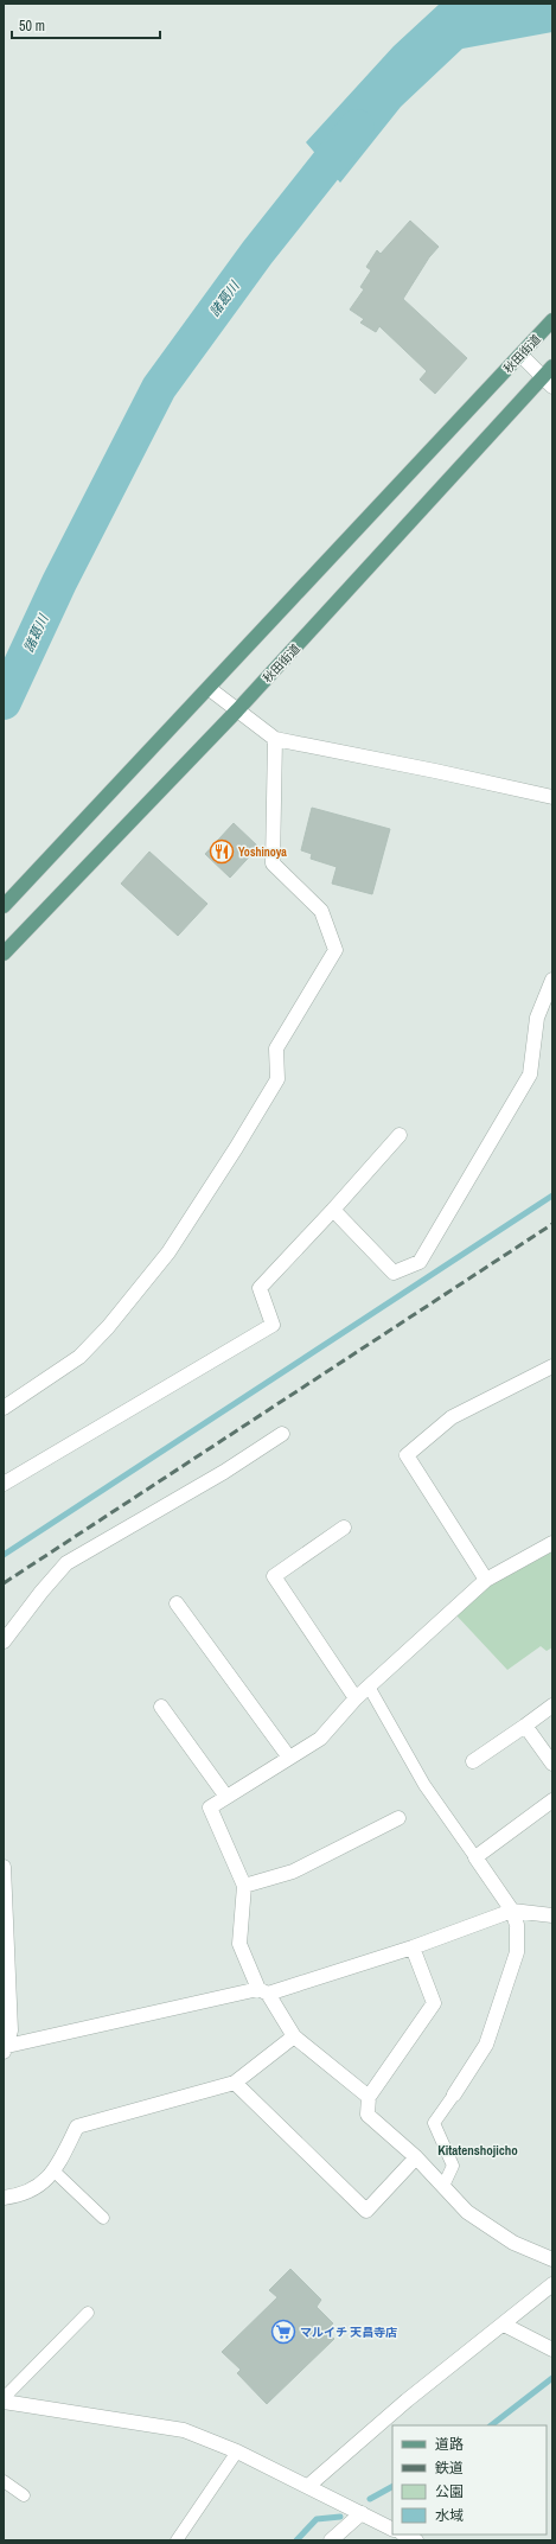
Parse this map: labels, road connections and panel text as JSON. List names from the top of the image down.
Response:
{
  "streets": {
    "main road": ["秋田街道"]
  },
  "districts": ["Kitatenshojicho"],
  "water": ["諸葛川"],
  "places": {
    "restaurant": ["Yoshinoya"],
    "supermarket": ["マルイチ 天昌寺店"]
  },
  "legend": [
    "道路",
    "鉄道",
    "公園",
    "水域"
  ],
  "scale_bar": "50 m"
}
